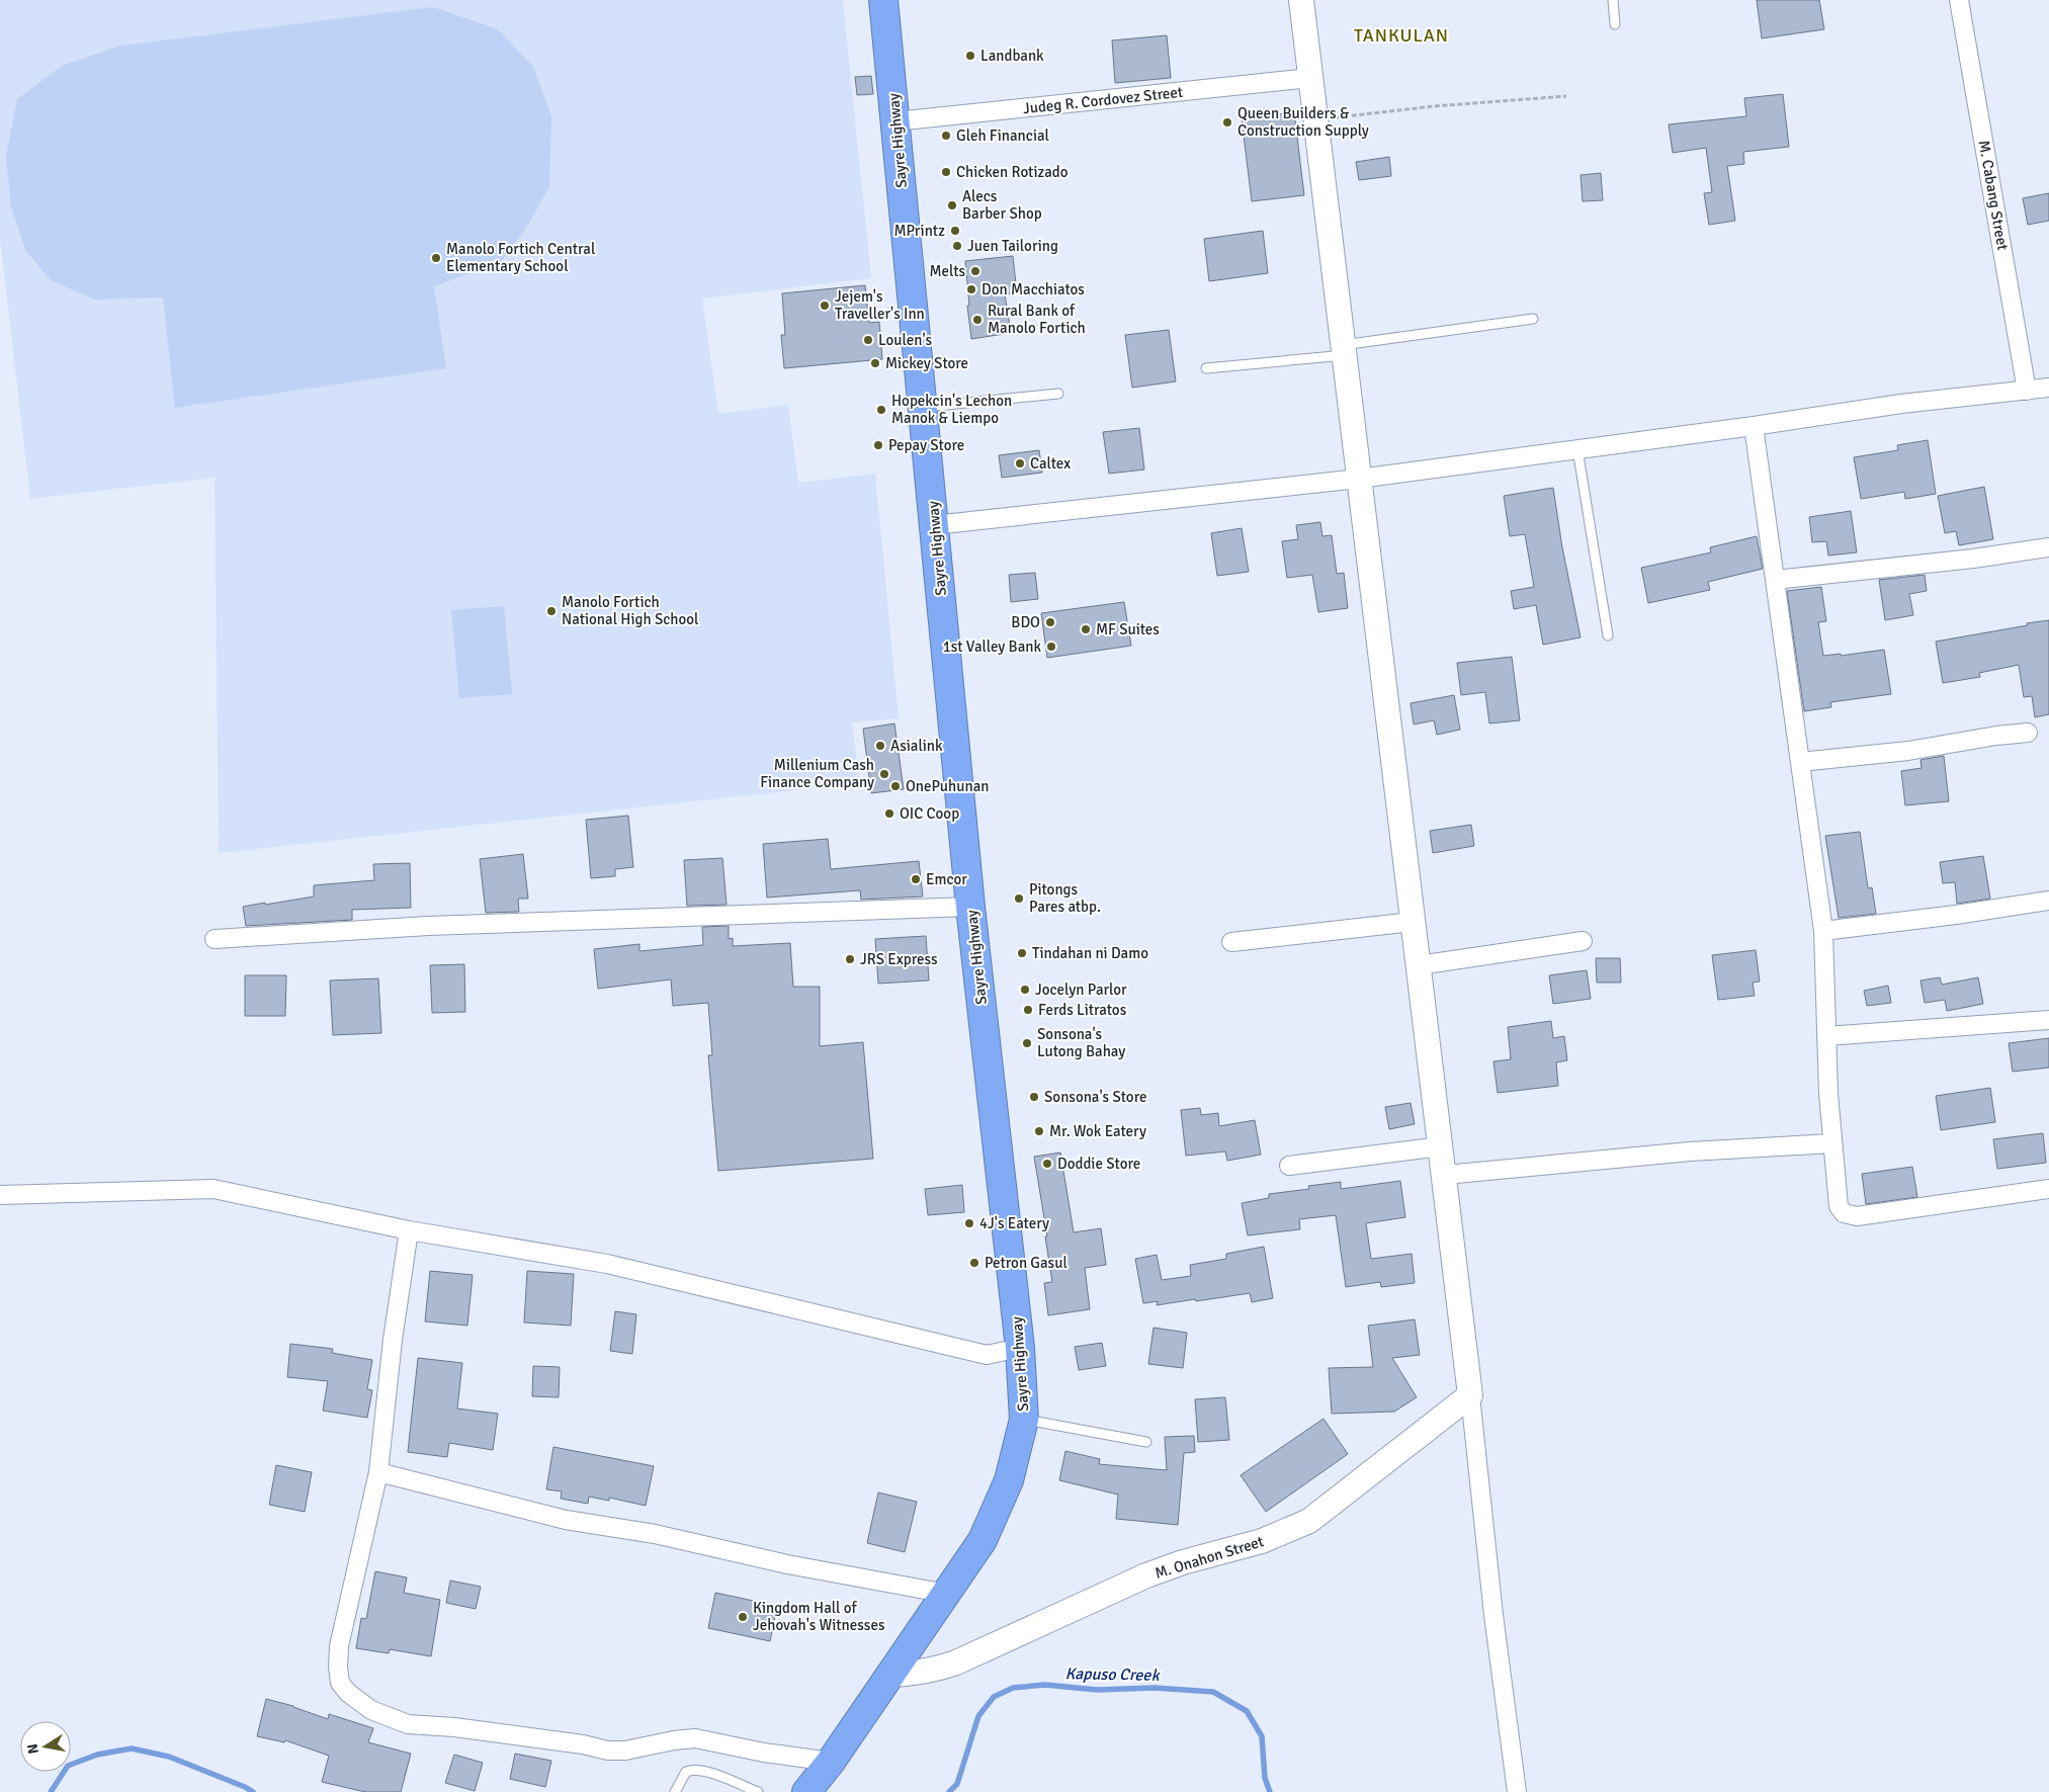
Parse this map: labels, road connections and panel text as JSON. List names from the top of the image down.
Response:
{
  "streets": {
    "highway": ["Sayre Highway"],
    "street": ["Judeg R. Cordovez Street", "M. Cabang Street", "M. Onahon Street"]
  },
  "crossings": [
    ["Judeg R. Cordovez Street", "Sayre Highway"],
    ["Sayre Highway", "M. Onahon Street"]
  ],
  "districts": ["TANKULAN"],
  "water": ["Kapuso Creek"],
  "places": [
    "Landbank",
    "Queen Builders & Construction Supply",
    "Gleh Financial",
    "Chicken Rotizado",
    "Alecs Barber Shop",
    "MPrintz",
    "Juen Tailoring",
    "Manolo Fortich Central Elementary School",
    "Melts",
    "Don Macchiatos",
    "Jejem's Traveller's Inn",
    "Rural Bank of Manolo Fortich",
    "Loulen's",
    "Mickey Store",
    "Hopekcin's Lechon Manok & Liempo",
    "Pepay Store",
    "Caltex",
    "Manolo Fortich National High School",
    "BDO",
    "MF Suites",
    "1st Valley Bank",
    "Asialink",
    "Millenium Cash Finance Company",
    "OnePuhunan",
    "OIC Coop",
    "Emcor",
    "Pitongs Pares atbp.",
    "Tindahan ni Damo",
    "JRS Express",
    "Jocelyn Parlor",
    "Ferds Litratos",
    "Sonsona's Lutong Bahay",
    "Sonsona's Store",
    "Mr. Wok Eatery",
    "Doddie Store",
    "4J's Eatery",
    "Petron Gasul",
    "Kingdom Hall of Jehovah's Witnesses"
  ],
  "north": "left"
}
